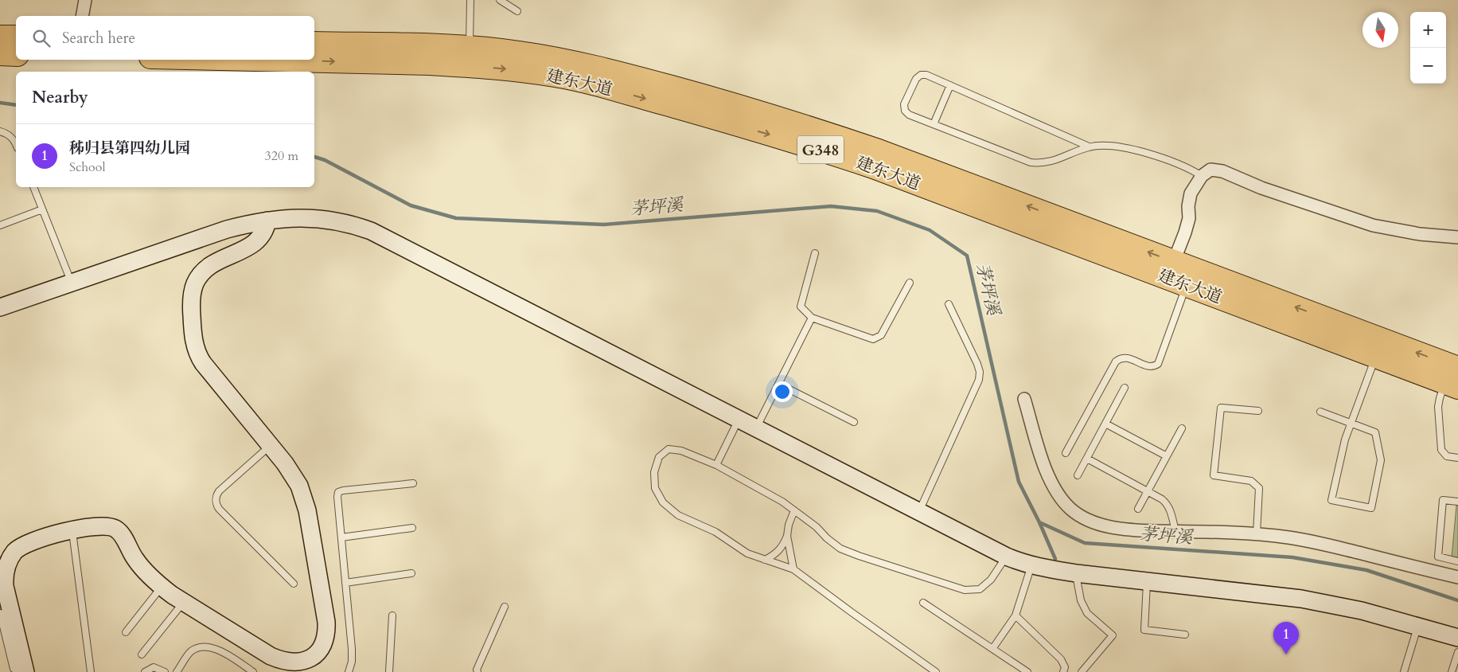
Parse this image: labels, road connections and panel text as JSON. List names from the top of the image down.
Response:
{
  "streets": {
    "highway": ["建东大道", "G348"]
  },
  "water": ["茅坪溪"],
  "north": "bottom",
  "page": {
    "map_buttons": ["+", "−"],
    "search": "Search here",
    "heading": "Nearby",
    "list": [
      {
        "mark": "1",
        "name": "秭归县第四幼儿园",
        "note": "School",
        "value": "320 m"
      }
    ],
    "pins": "1"
  }
}
